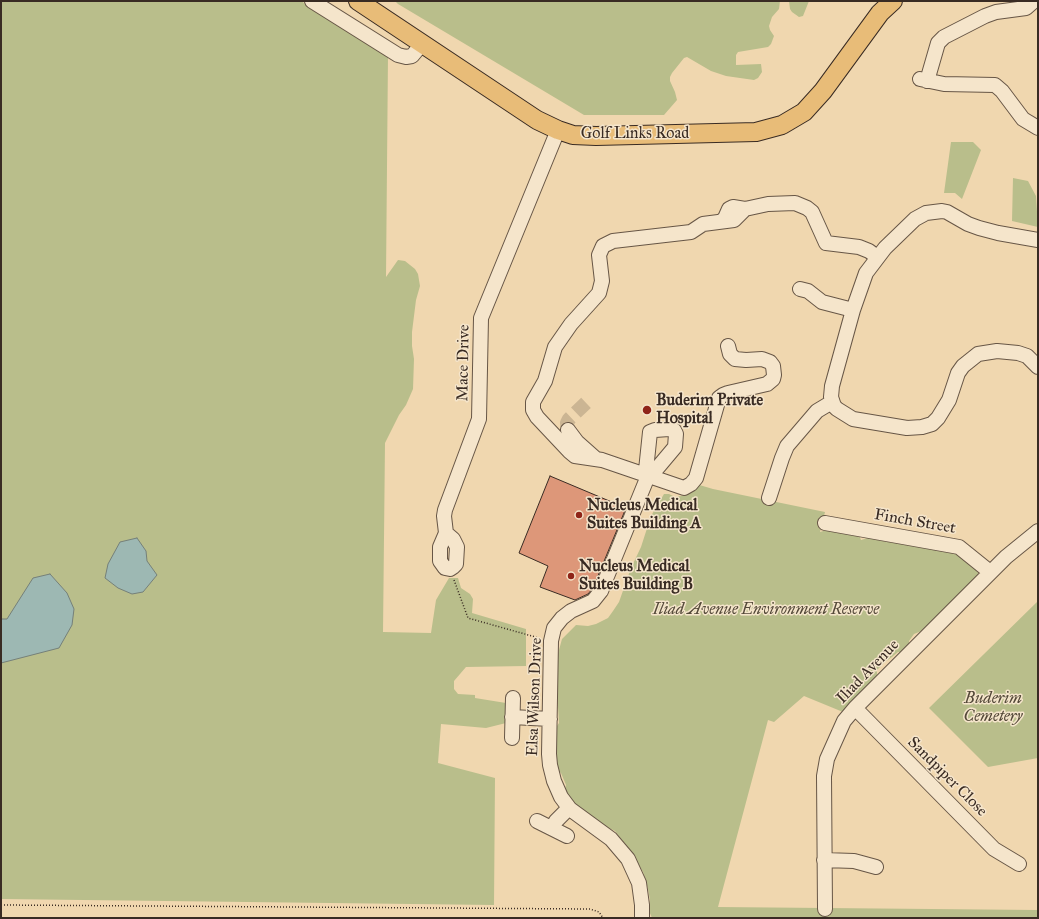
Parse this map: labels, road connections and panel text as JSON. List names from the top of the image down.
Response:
{
  "streets": {
    "main road": ["Golf Links Road"],
    "street": [
      "Mace Drive",
      "Finch Street",
      "Iliad Avenue",
      "Elsa Wilson Drive",
      "Sandpiper Close"
    ]
  },
  "crossings": [
    ["Golf Links Road", "Mace Drive"],
    ["Finch Street", "Iliad Avenue"],
    ["Iliad Avenue", "Sandpiper Close"]
  ],
  "parks": ["Iliad Avenue Environment Reserve", "Buderim Cemetery"],
  "places": ["Buderim Private Hospital", "Nucleus Medical Suites Building A", "Nucleus Medical Suites Building B"]
}
